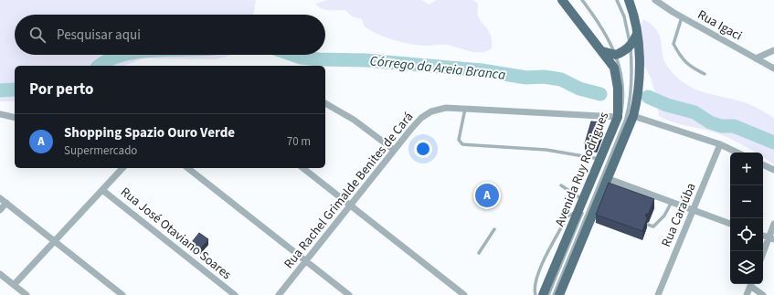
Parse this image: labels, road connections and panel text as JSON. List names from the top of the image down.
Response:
{
  "streets": {
    "main road": ["Avenida Ruy Rodrigues"],
    "street": [
      "Rua Igaci",
      "Rua Rachel Grimalde Benites de Cará",
      "Rua Caraúba",
      "Rua José Otaviano Soares"
    ]
  },
  "crossings": [
    ["Avenida Ruy Rodrigues", "Rua Rachel Grimalde Benites de Cará"],
    ["Rua Rachel Grimalde Benites de Cará", "Rua Caraúba"]
  ],
  "water": ["Córrego da Areia Branca"],
  "page": {
    "search": "Pesquisar aqui",
    "heading": "Por perto",
    "list": [
      {
        "mark": "A",
        "name": "Shopping Spazio Ouro Verde",
        "note": "Supermercado",
        "value": "70 m"
      }
    ],
    "map_buttons": ["+", "−"],
    "pins": "A"
  }
}
